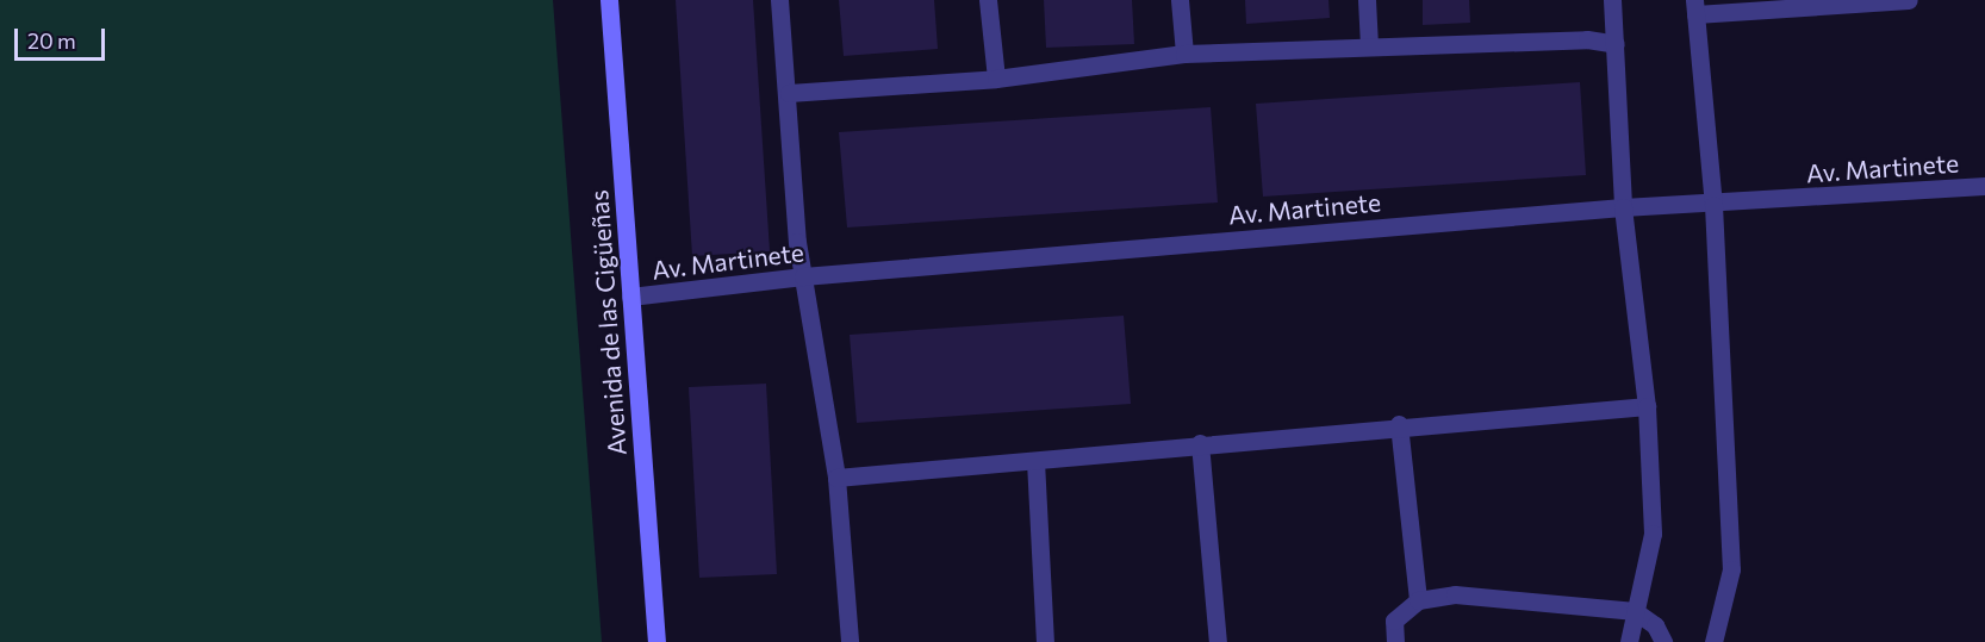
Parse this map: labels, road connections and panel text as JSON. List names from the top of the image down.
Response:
{
  "streets": {
    "main road": ["Avenida de las Cigüeñas"],
    "street": ["Av. Martinete"]
  },
  "crossings": [
    ["Av. Martinete", "Avenida de las Cigüeñas"]
  ],
  "scale_bar": "20 m"
}
